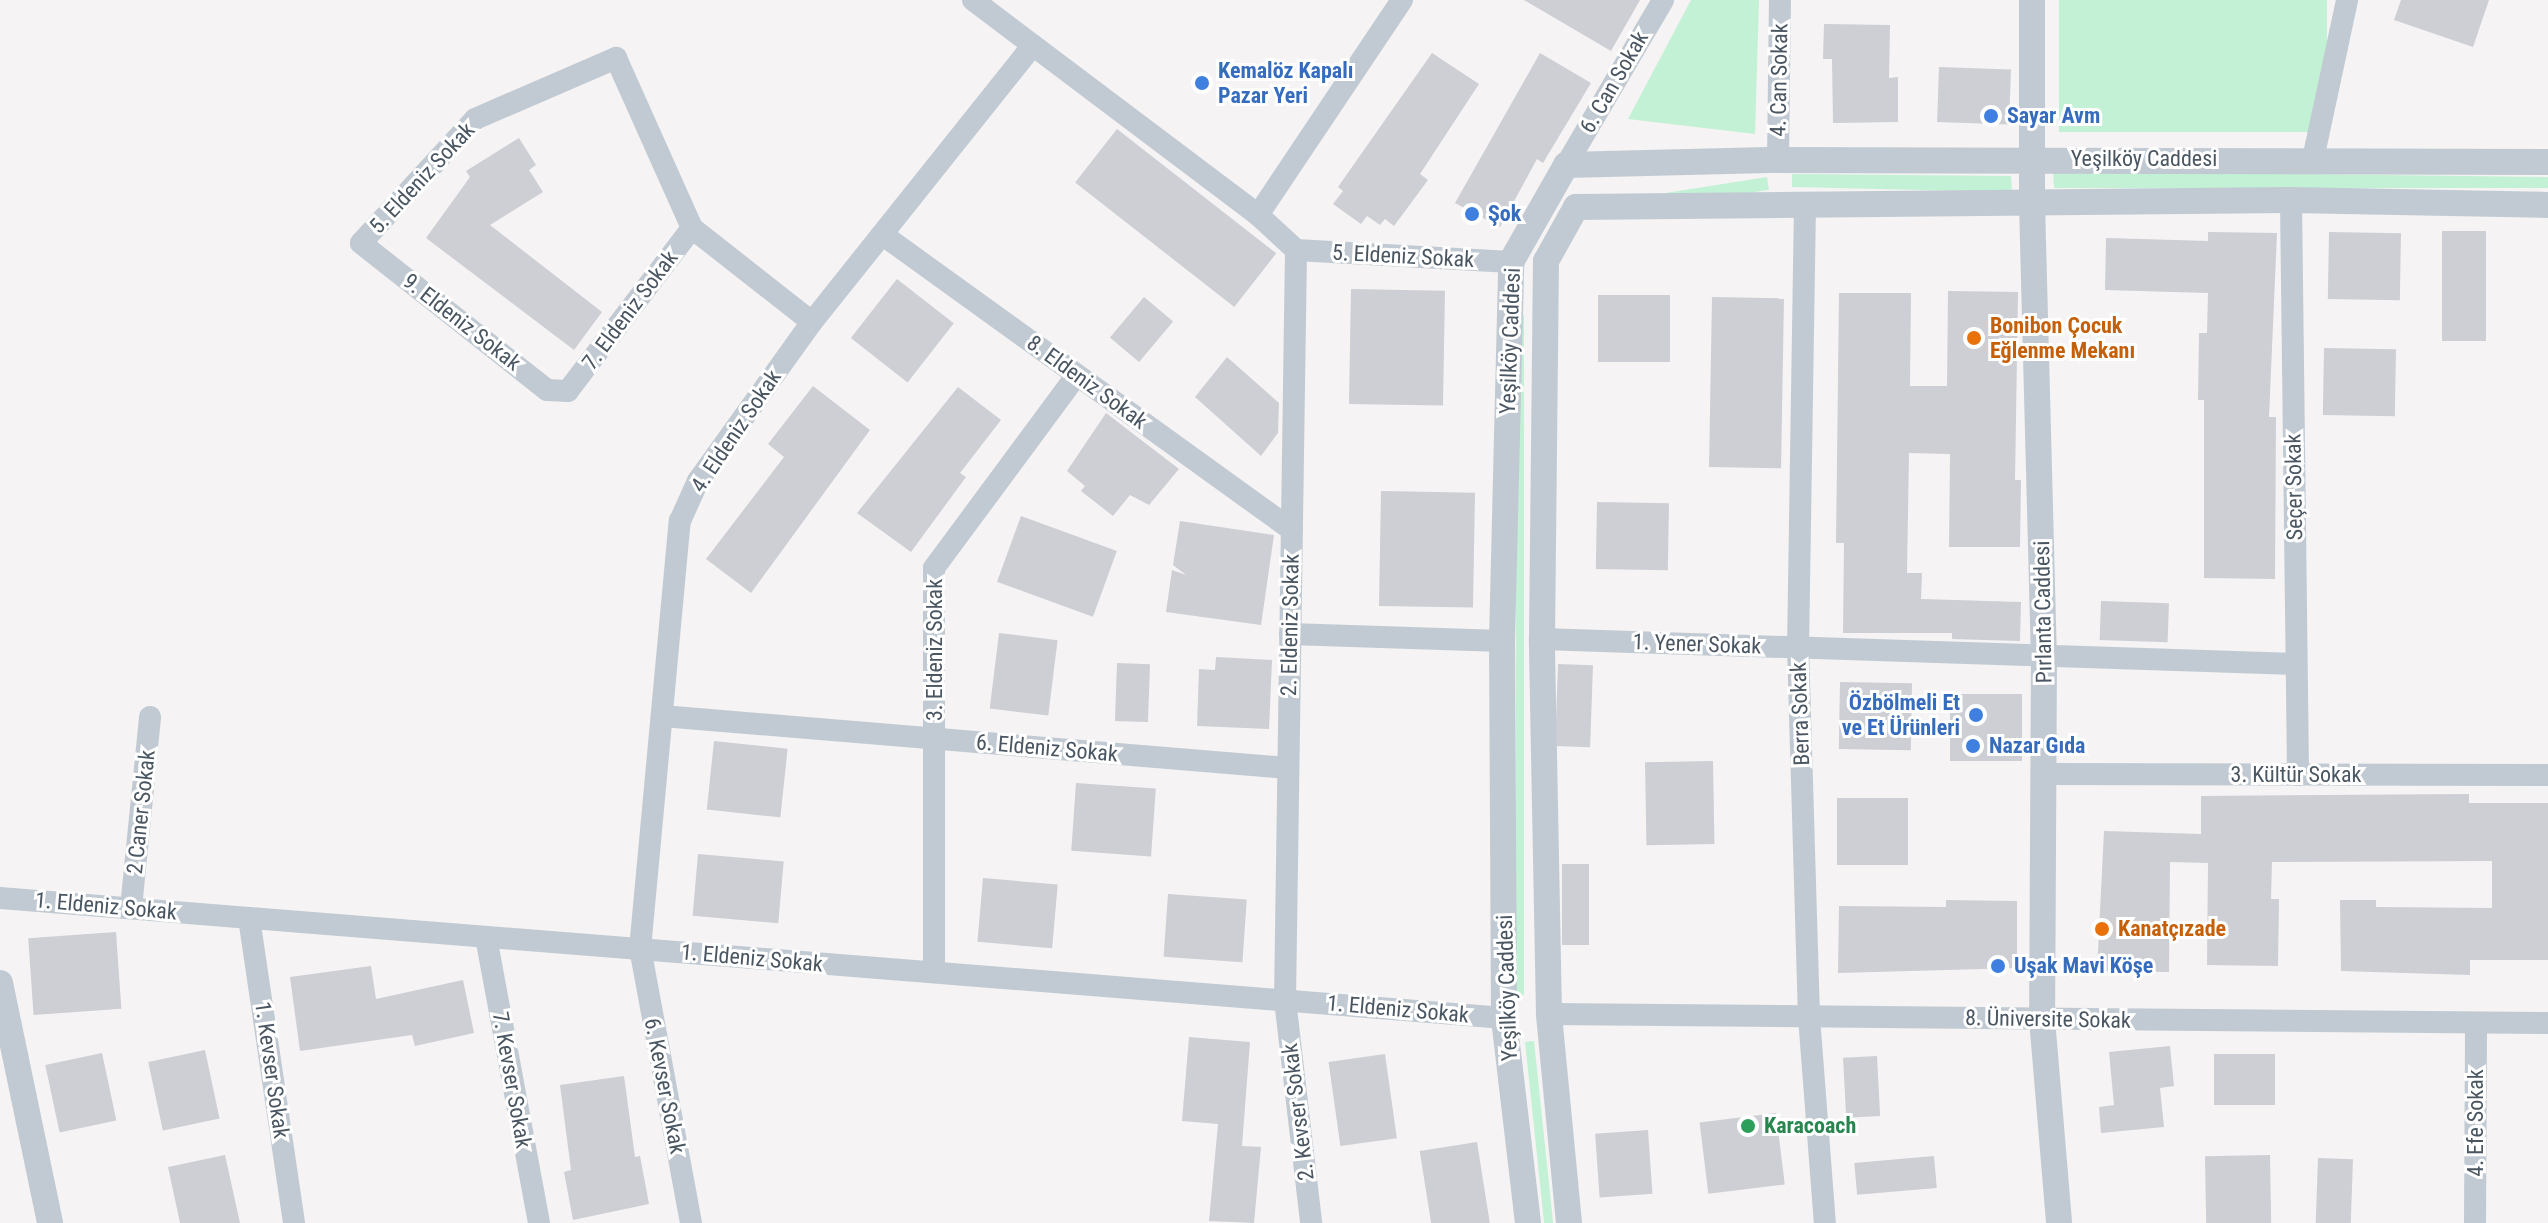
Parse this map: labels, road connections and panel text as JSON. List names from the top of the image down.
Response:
{
  "streets": {
    "street": [
      "4. Can Sokak",
      "6. Can Sokak",
      "Yeşilköy Caddesi",
      "5. Eldeniz Sokak",
      "7. Eldeniz Sokak",
      "9. Eldeniz Sokak",
      "8. Eldeniz Sokak",
      "4. Eldeniz Sokak",
      "Seçer Sokak",
      "Pırlanta Caddesi",
      "2. Eldeniz Sokak",
      "1. Yener Sokak",
      "3. Eldeniz Sokak",
      "Berra Sokak",
      "6. Eldeniz Sokak",
      "3. Kültür Sokak",
      "2 Caner Sokak",
      "1. Eldeniz Sokak",
      "8. Üniversite Sokak",
      "1. Kevser Sokak",
      "7. Kevser Sokak",
      "6. Kevser Sokak",
      "2. Kevser Sokak",
      "4. Efe Sokak"
    ]
  },
  "crossings": [
    ["4. Can Sokak", "Yeşilköy Caddesi"],
    ["6. Can Sokak", "Yeşilköy Caddesi"],
    ["Yeşilköy Caddesi", "5. Eldeniz Sokak"],
    ["Yeşilköy Caddesi", "Seçer Sokak"],
    ["Yeşilköy Caddesi", "Pırlanta Caddesi"],
    ["Yeşilköy Caddesi", "1. Yener Sokak"],
    ["Yeşilköy Caddesi", "Berra Sokak"],
    ["Yeşilköy Caddesi", "1. Eldeniz Sokak"],
    ["Yeşilköy Caddesi", "8. Üniversite Sokak"],
    ["5. Eldeniz Sokak", "7. Eldeniz Sokak"],
    ["5. Eldeniz Sokak", "9. Eldeniz Sokak"],
    ["5. Eldeniz Sokak", "2. Eldeniz Sokak"],
    ["7. Eldeniz Sokak", "9. Eldeniz Sokak"],
    ["8. Eldeniz Sokak", "4. Eldeniz Sokak"],
    ["8. Eldeniz Sokak", "2. Eldeniz Sokak"],
    ["8. Eldeniz Sokak", "3. Eldeniz Sokak"],
    ["4. Eldeniz Sokak", "6. Eldeniz Sokak"],
    ["4. Eldeniz Sokak", "1. Eldeniz Sokak"],
    ["4. Eldeniz Sokak", "6. Kevser Sokak"],
    ["Seçer Sokak", "1. Yener Sokak"],
    ["Seçer Sokak", "3. Kültür Sokak"],
    ["Pırlanta Caddesi", "1. Yener Sokak"],
    ["Pırlanta Caddesi", "3. Kültür Sokak"],
    ["Pırlanta Caddesi", "8. Üniversite Sokak"],
    ["2. Eldeniz Sokak", "6. Eldeniz Sokak"],
    ["2. Eldeniz Sokak", "1. Eldeniz Sokak"],
    ["2. Eldeniz Sokak", "2. Kevser Sokak"],
    ["1. Yener Sokak", "Berra Sokak"],
    ["3. Eldeniz Sokak", "6. Eldeniz Sokak"],
    ["3. Eldeniz Sokak", "1. Eldeniz Sokak"],
    ["Berra Sokak", "8. Üniversite Sokak"],
    ["2 Caner Sokak", "1. Eldeniz Sokak"],
    ["1. Eldeniz Sokak", "1. Kevser Sokak"],
    ["1. Eldeniz Sokak", "7. Kevser Sokak"],
    ["1. Eldeniz Sokak", "6. Kevser Sokak"],
    ["1. Eldeniz Sokak", "2. Kevser Sokak"],
    ["8. Üniversite Sokak", "4. Efe Sokak"]
  ],
  "places": [
    "Kemalöz Kapalı Pazar Yeri",
    "Sayar Avm",
    "Şok",
    "Bonibon Çocuk Eğlenme Mekanı",
    "Özbölmeli Et ve Et Ürünleri",
    "Nazar Gıda",
    "Kanatçızade",
    "Uşak Mavi Köşe",
    "Karacoach"
  ]
}
